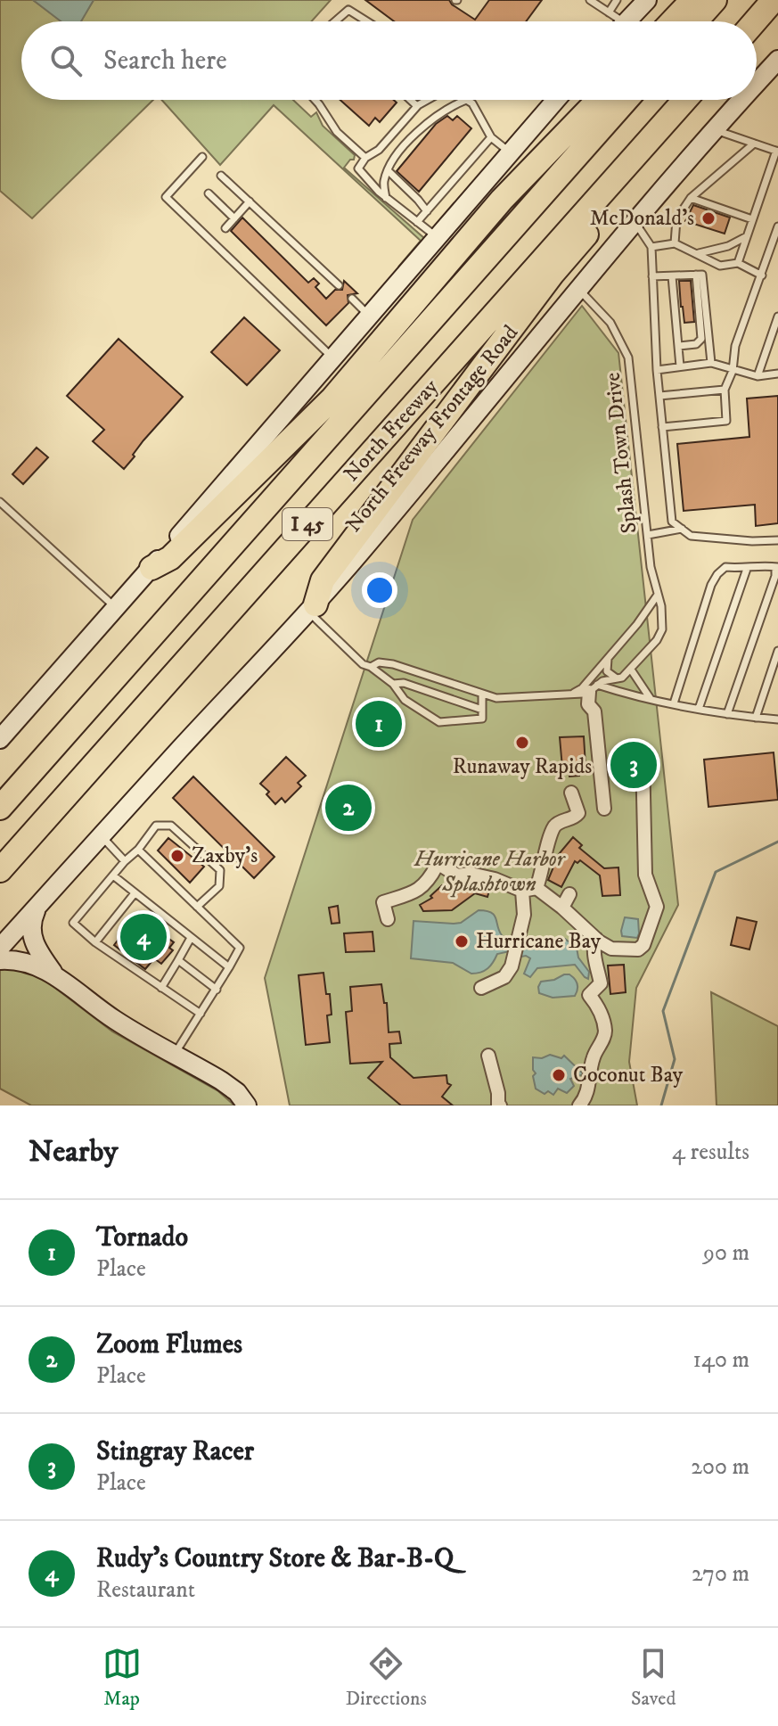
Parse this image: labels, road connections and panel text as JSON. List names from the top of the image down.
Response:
{
  "streets": {
    "highway": ["North Freeway", "I 45"],
    "main road": ["North Freeway Frontage Road"],
    "lane": ["Splash Town Drive"]
  },
  "crossings": [
    ["North Freeway Frontage Road", "Splash Town Drive"]
  ],
  "parks": ["Hurricane Harbor Splashtown"],
  "places": [
    "McDonald's",
    "Runaway Rapids",
    "Zaxby's",
    "Hurricane Bay",
    "Coconut Bay"
  ],
  "page": {
    "search": "Search here",
    "pins": [
      "1",
      "3",
      "2",
      "4"
    ],
    "heading": ["Nearby", "4 results"],
    "list": [
      {
        "mark": "1",
        "name": "Tornado",
        "note": "Place",
        "value": "90 m"
      },
      {
        "mark": "2",
        "name": "Zoom Flumes",
        "note": "Place",
        "value": "140 m"
      },
      {
        "mark": "3",
        "name": "Stingray Racer",
        "note": "Place",
        "value": "200 m"
      },
      {
        "mark": "4",
        "name": "Rudy's Country Store & Bar-B-Q",
        "note": "Restaurant",
        "value": "270 m"
      }
    ],
    "nav": ["Map", "Directions", "Saved"]
  }
}
